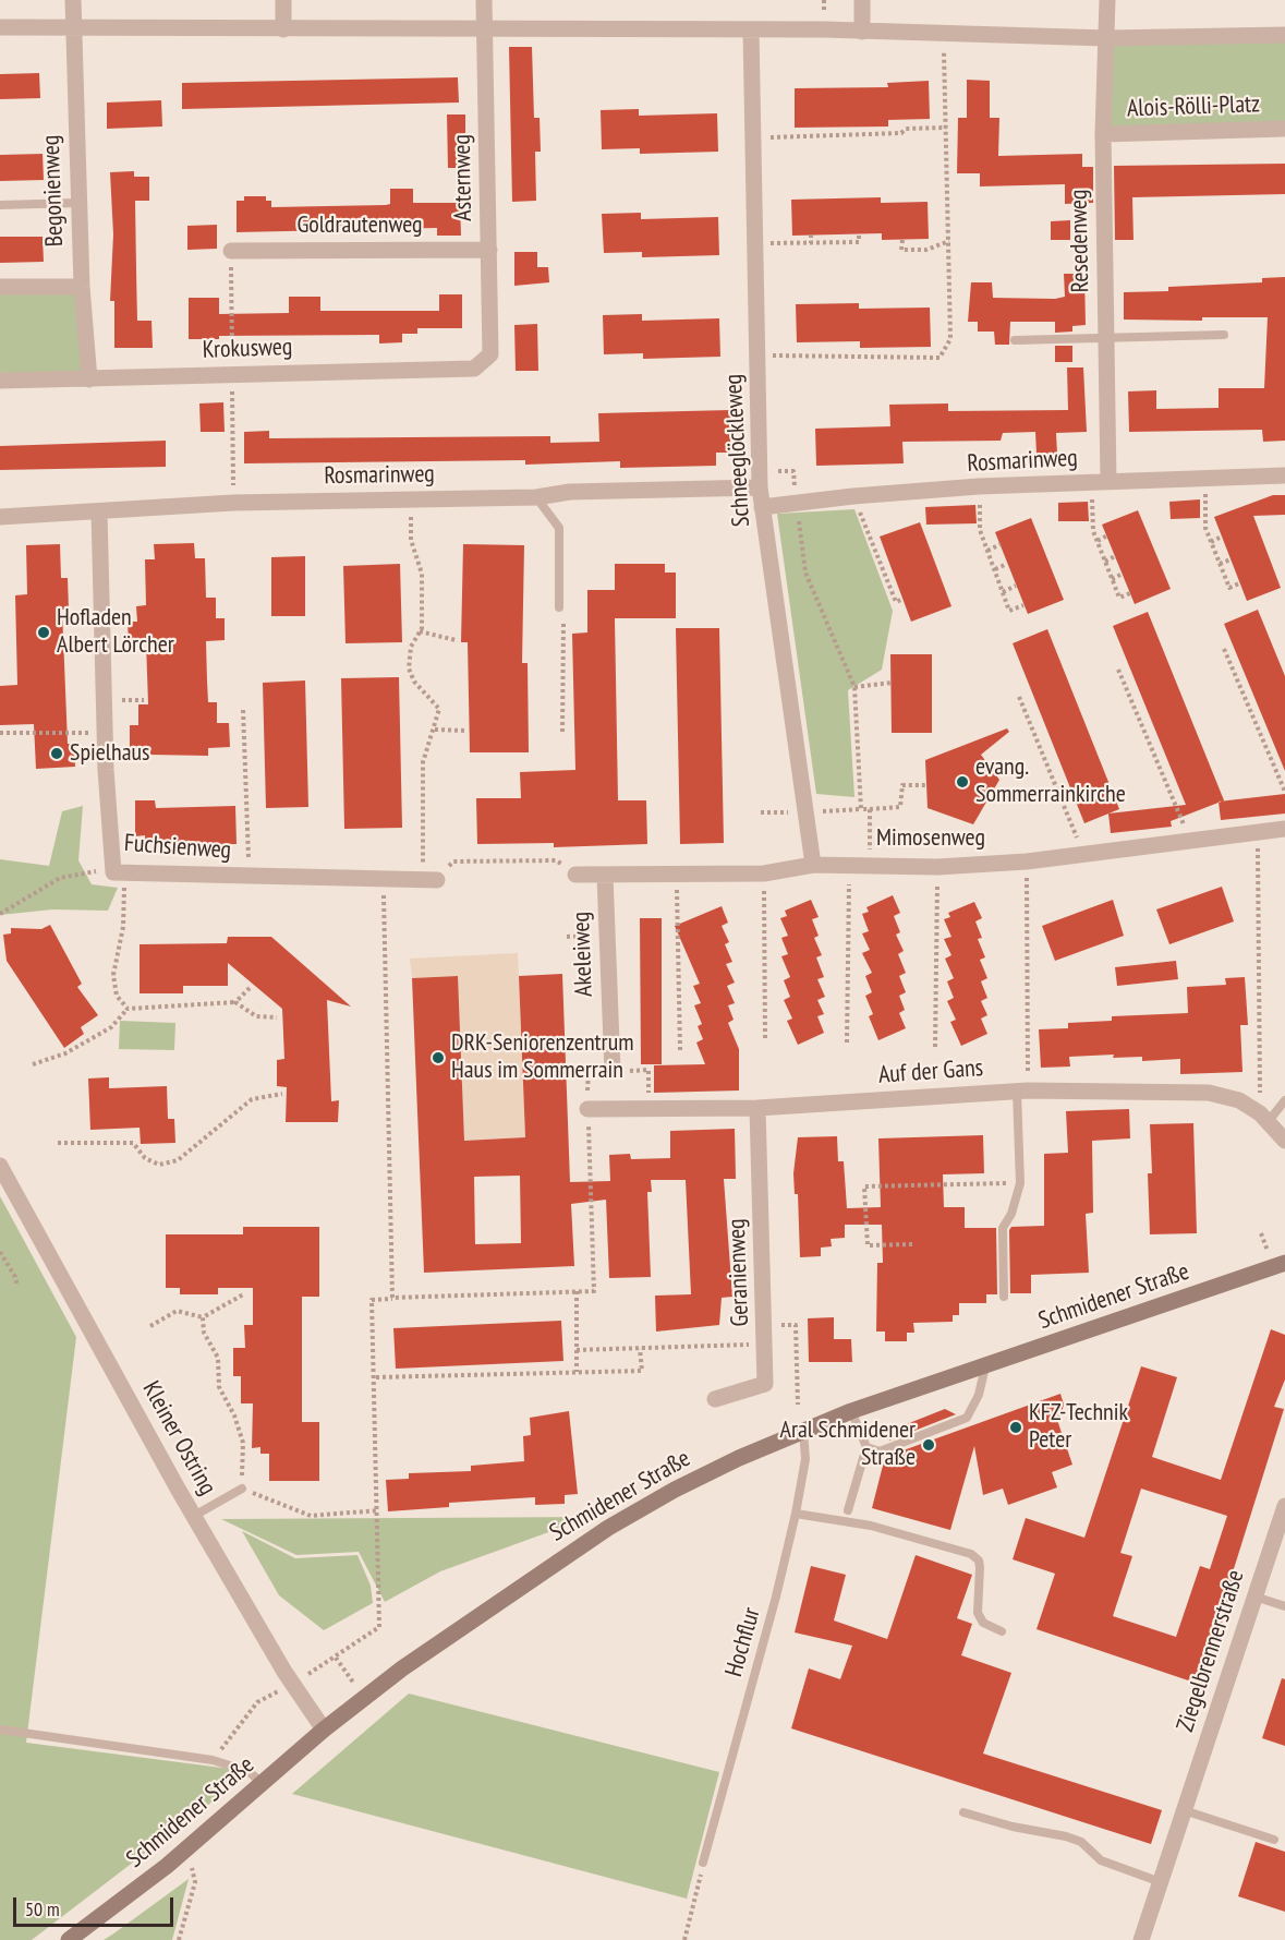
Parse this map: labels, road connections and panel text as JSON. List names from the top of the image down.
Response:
{
  "streets": {
    "main road": ["Schmidener Straße"],
    "street": [
      "Alois-Rölli-Platz",
      "Asternweg",
      "Begonienweg",
      "Goldrautenweg",
      "Resedenweg",
      "Krokusweg",
      "Schneeglöckleweg",
      "Rosmarinweg",
      "Mimosenweg",
      "Fuchsienweg",
      "Akeleiweg",
      "Auf der Gans",
      "Geranienweg",
      "Kleiner Ostring",
      "Ziegelbrennerstraße"
    ],
    "lane": ["Hochflur"]
  },
  "crossings": [
    ["Alois-Rölli-Platz", "Resedenweg"],
    ["Asternweg", "Goldrautenweg"],
    ["Asternweg", "Krokusweg"],
    ["Begonienweg", "Krokusweg"],
    ["Resedenweg", "Rosmarinweg"],
    ["Schneeglöckleweg", "Rosmarinweg"],
    ["Schneeglöckleweg", "Mimosenweg"],
    ["Rosmarinweg", "Fuchsienweg"],
    ["Mimosenweg", "Akeleiweg"],
    ["Auf der Gans", "Geranienweg"],
    ["Schmidener Straße", "Kleiner Ostring"],
    ["Schmidener Straße", "Hochflur"]
  ],
  "places": [
    "Hofladen Albert Lörcher",
    "Spielhaus",
    "evang. Sommerrainkirche",
    "DRK-Seniorenzentrum Haus im Sommerrain",
    "KFZ-Technik Peter",
    "Aral Schmidener Straße"
  ],
  "scale_bar": "50 m"
}
